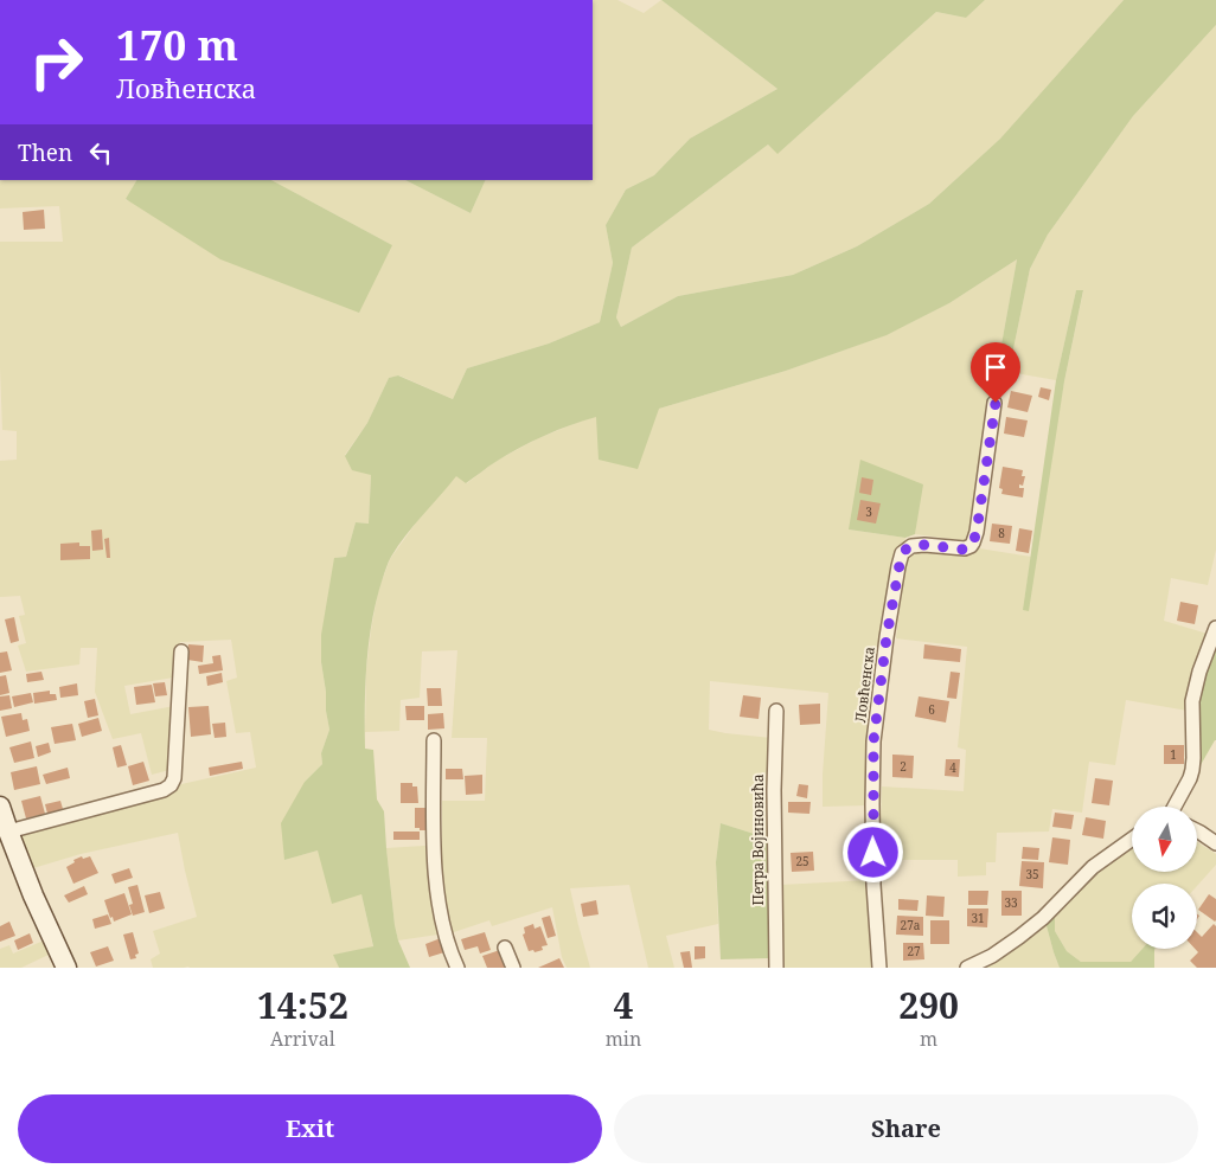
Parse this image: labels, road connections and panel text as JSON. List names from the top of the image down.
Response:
{
  "streets": {
    "street": ["Ловћенска", "Петра Војиновића"]
  },
  "house_numbers": [
    "3",
    "8",
    "6",
    "1",
    "2",
    "4",
    "25",
    "35",
    "33",
    "31",
    "27a",
    "27"
  ],
  "north": "bottom",
  "page": {
    "turn": ["170 m", "Ловћенска"],
    "then": "Then",
    "eta": [
      "14:52",
      "Arrival",
      "4",
      "min",
      "290",
      "m"
    ],
    "buttons": ["Exit", "Share"]
  }
}
